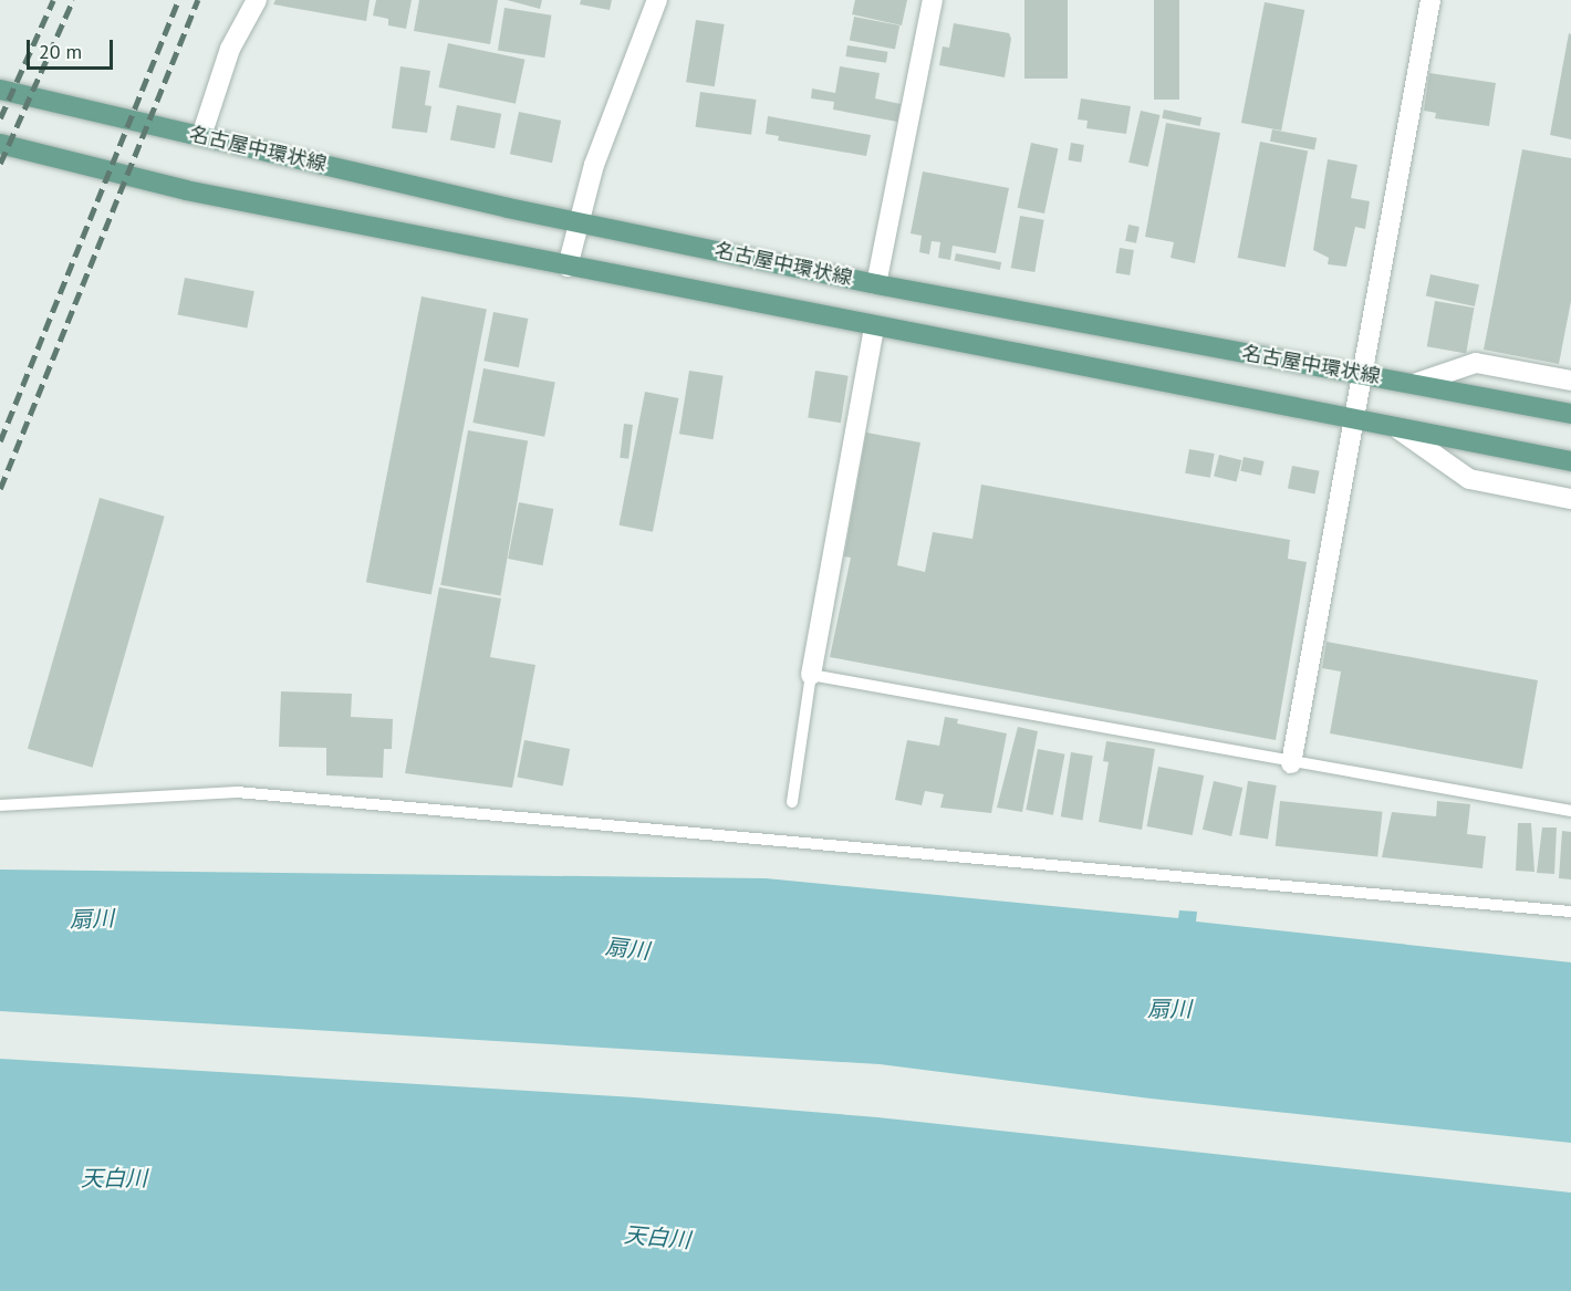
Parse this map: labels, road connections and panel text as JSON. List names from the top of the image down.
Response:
{
  "streets": {
    "main road": ["名古屋中環状線"]
  },
  "water": ["扇川", "天白川"],
  "scale_bar": "20 m"
}
